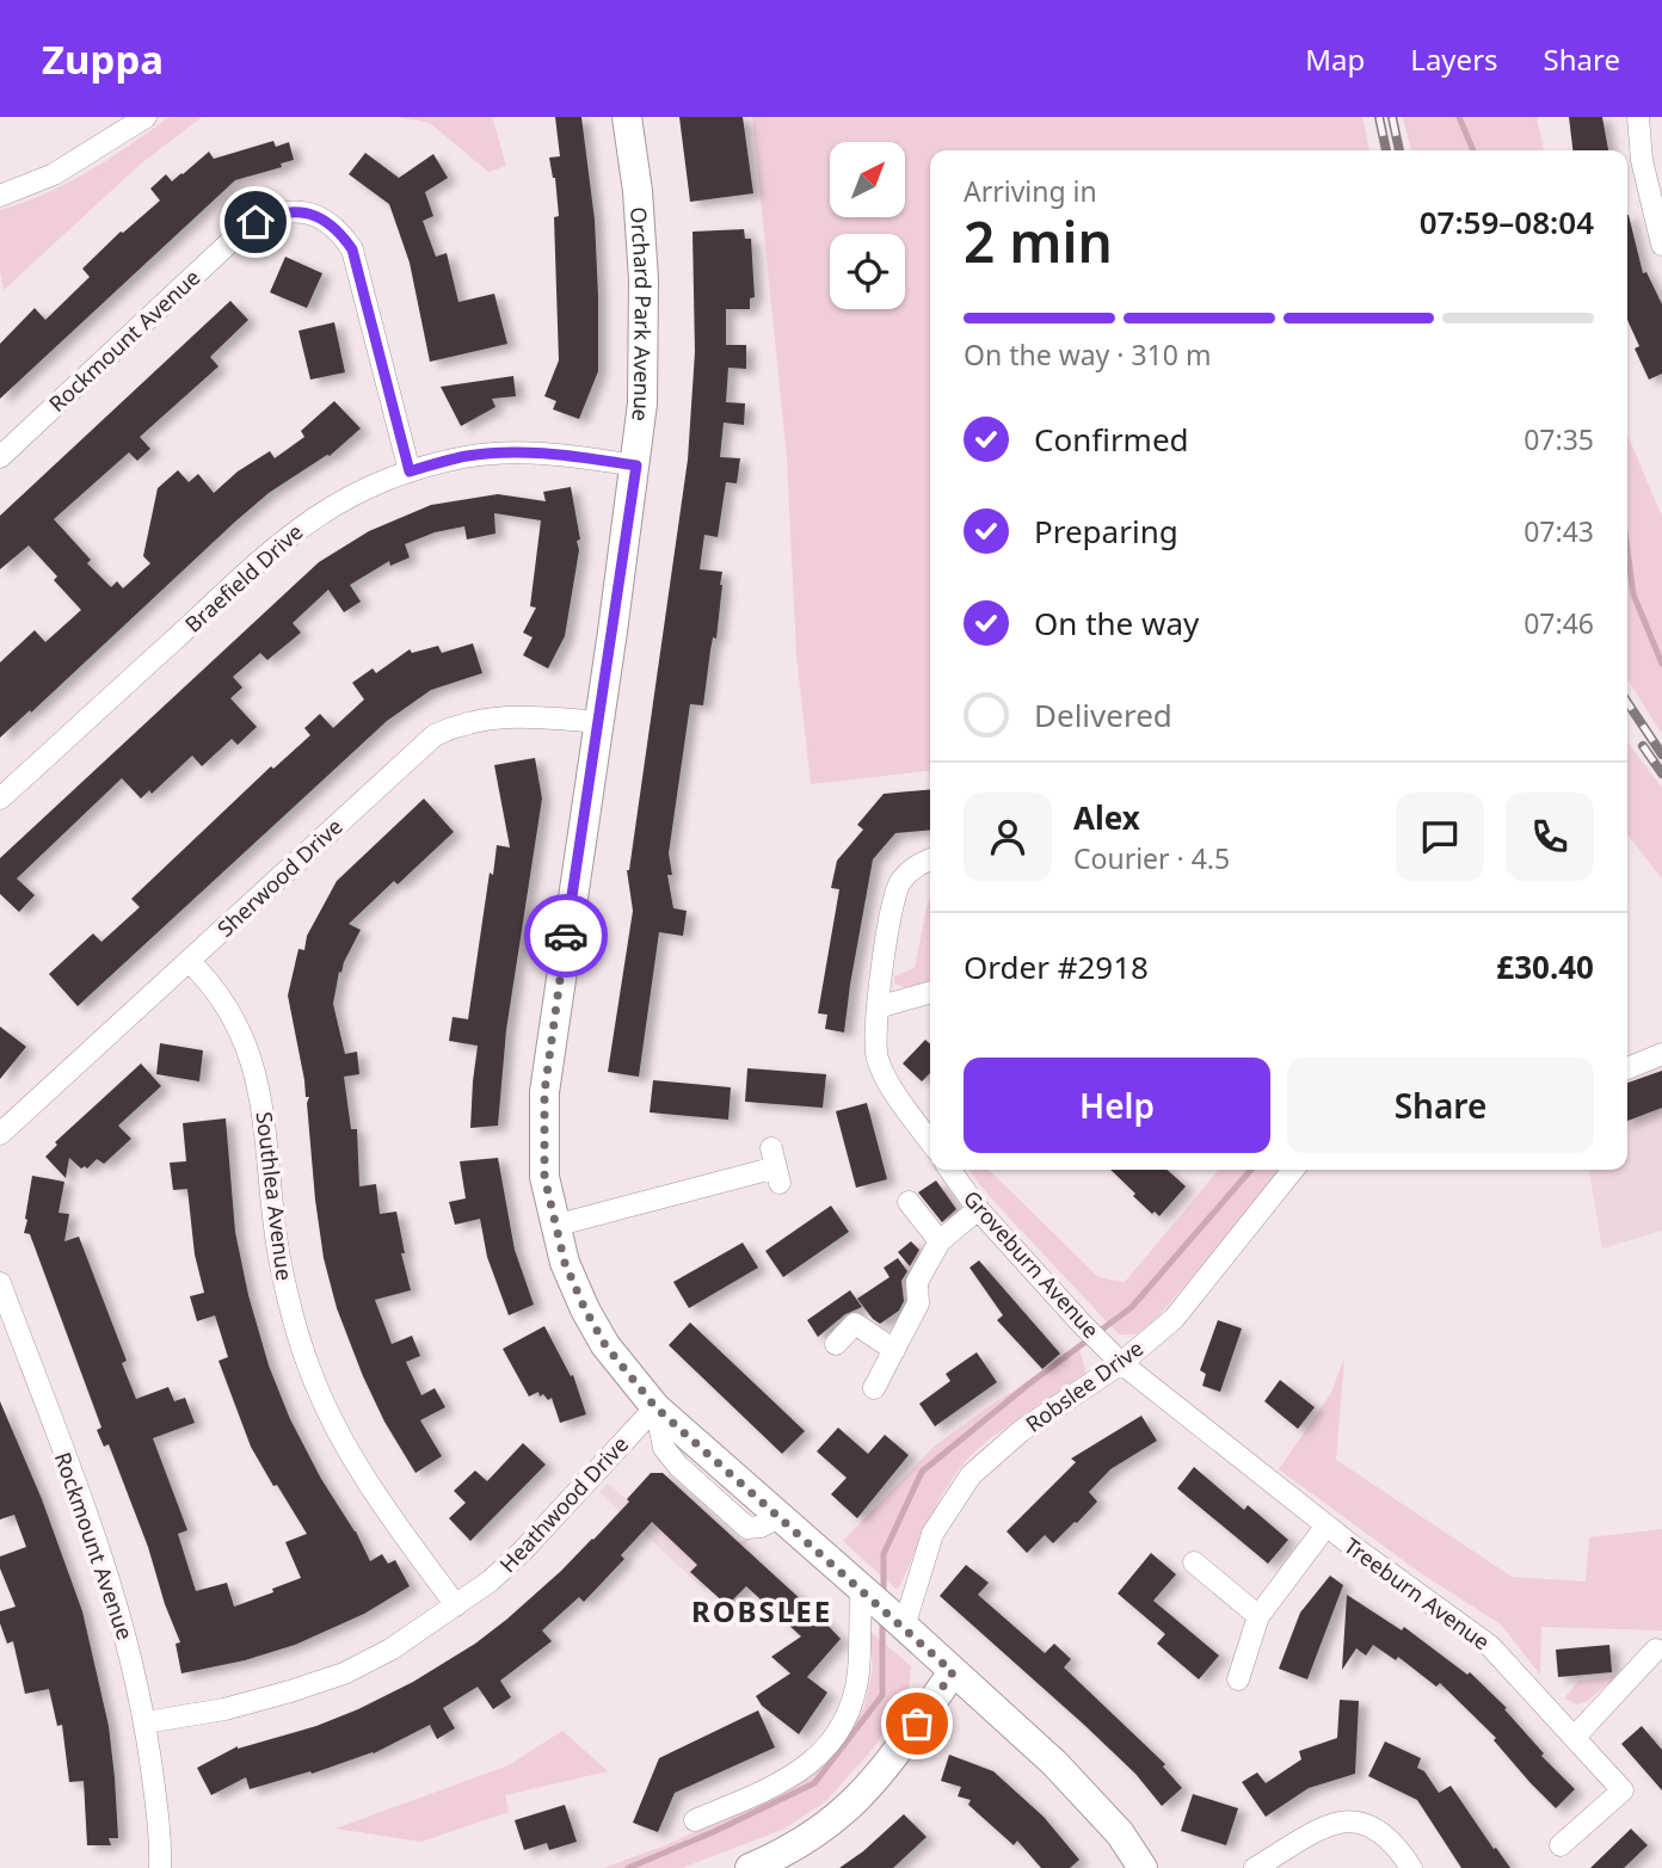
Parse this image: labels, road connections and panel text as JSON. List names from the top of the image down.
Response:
{
  "streets": {
    "street": [
      "Orchard Park Avenue",
      "Rockmount Avenue",
      "Braefield Drive",
      "Sherwood Drive",
      "Southlea Avenue",
      "Groveburn Avenue",
      "Robslee Drive",
      "Heathwood Drive",
      "Treeburn Avenue"
    ]
  },
  "crossings": [
    ["Orchard Park Avenue", "Braefield Drive"],
    ["Orchard Park Avenue", "Sherwood Drive"],
    ["Orchard Park Avenue", "Robslee Drive"],
    ["Orchard Park Avenue", "Heathwood Drive"],
    ["Rockmount Avenue", "Braefield Drive"],
    ["Rockmount Avenue", "Heathwood Drive"],
    ["Sherwood Drive", "Southlea Avenue"],
    ["Southlea Avenue", "Heathwood Drive"],
    ["Groveburn Avenue", "Robslee Drive"],
    ["Groveburn Avenue", "Treeburn Avenue"],
    ["Robslee Drive", "Treeburn Avenue"]
  ],
  "districts": ["ROBSLEE"],
  "north": "top right",
  "page": {
    "header": "Zuppa",
    "nav": ["Map", "Layers", "Share"],
    "heading": ["2 min", "Arriving in", "07:59–08:04"],
    "panel": [
      "Alex",
      "Courier · 4.5",
      "Order #2918",
      "£30.40"
    ],
    "bar": "On the way · 310 m",
    "list": [
      ["Confirmed", "07:35"],
      ["Preparing", "07:43"],
      ["On the way", "07:46"],
      "Delivered"
    ],
    "buttons": ["Help", "Share"]
  }
}
